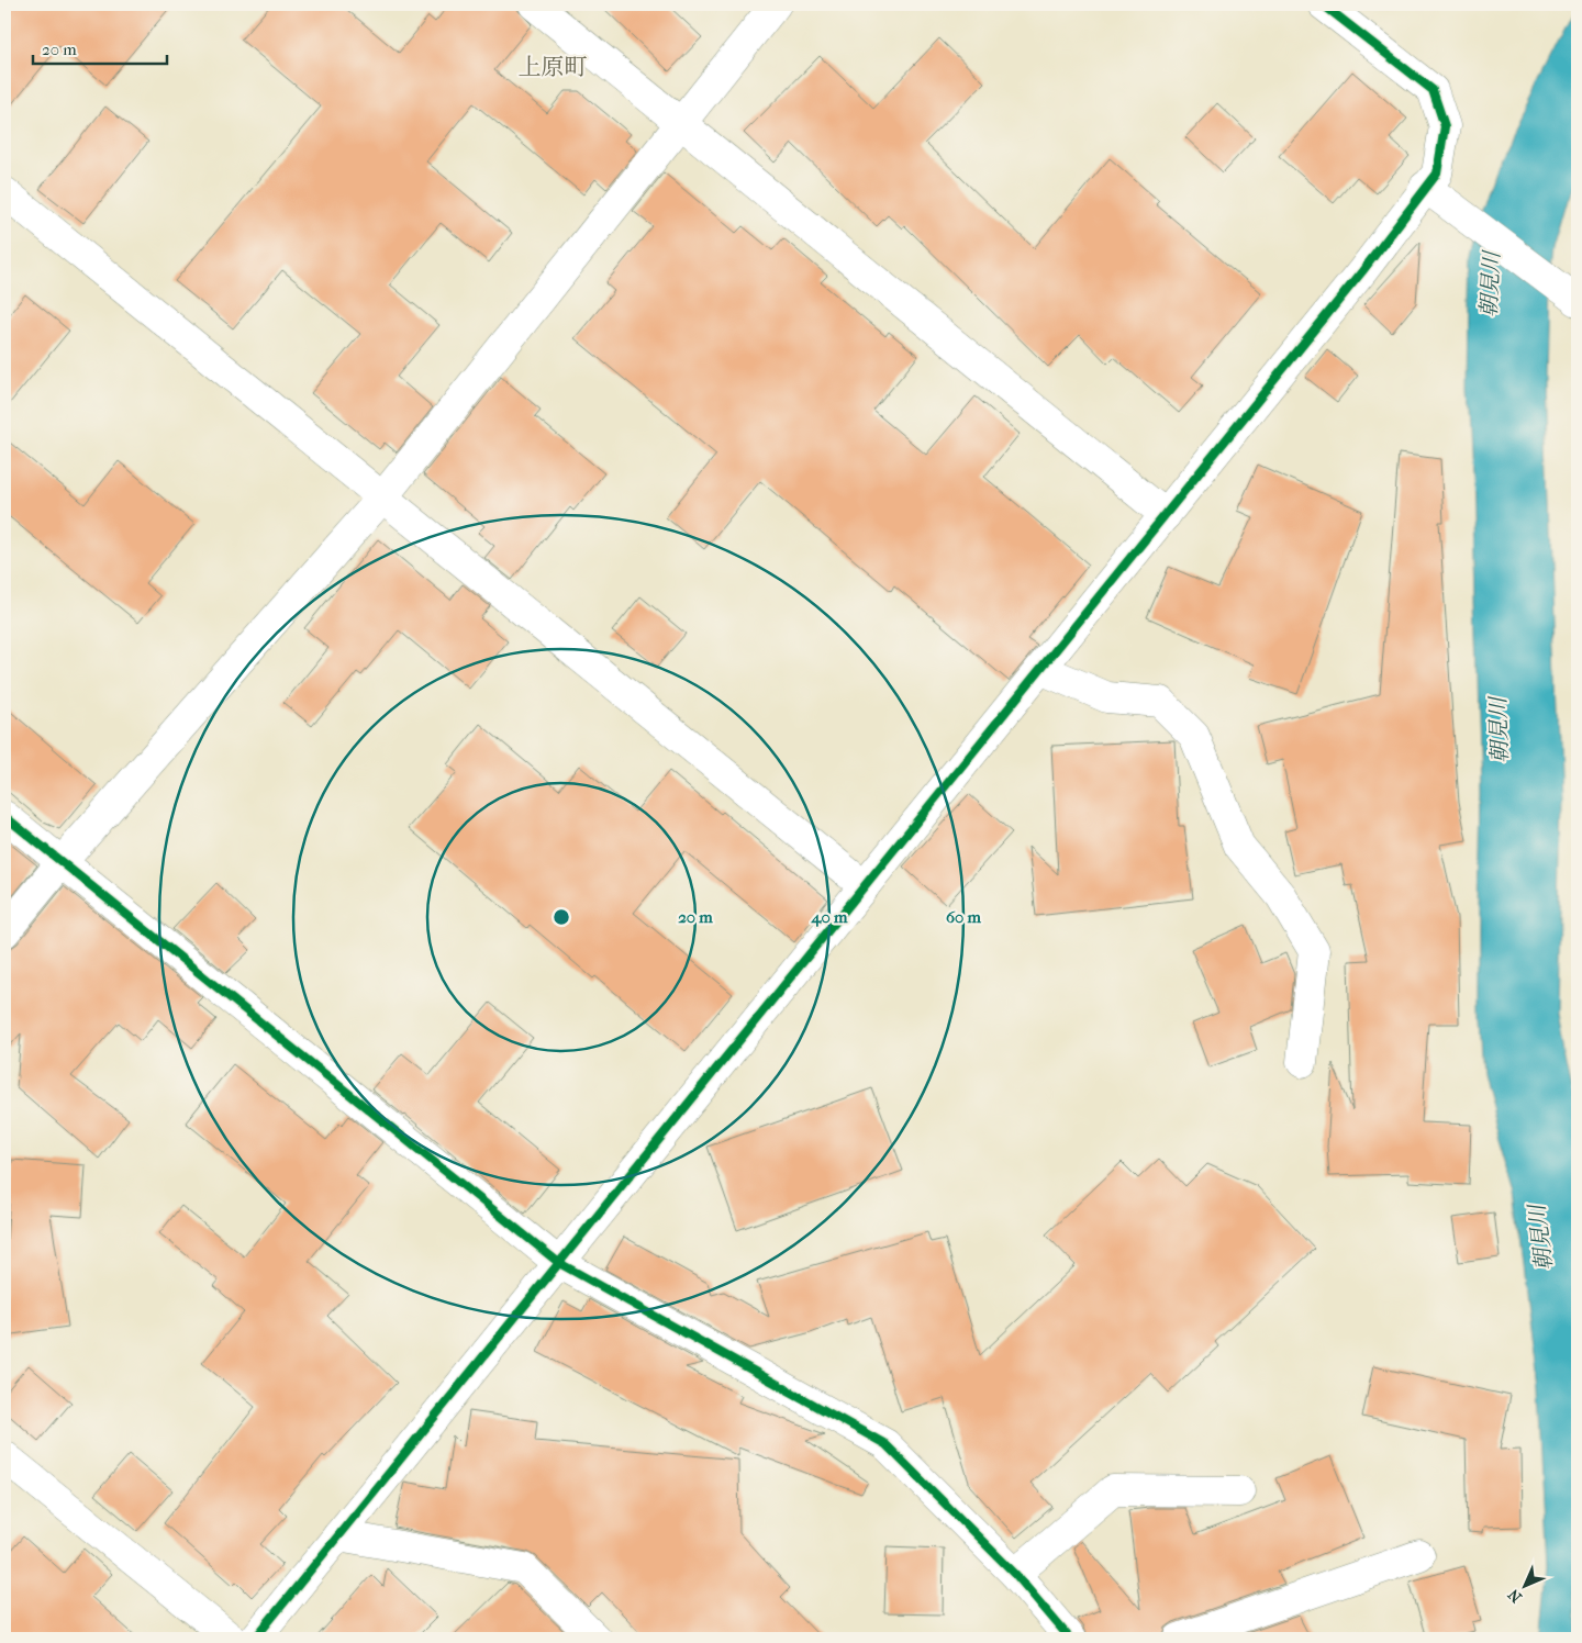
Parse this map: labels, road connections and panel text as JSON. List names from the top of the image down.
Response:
{
  "districts": ["上原町"],
  "water": ["朝見川"],
  "scale_bar": "20 m",
  "north": "bottom left",
  "rings": ["20 m", "40 m", "60 m"]
}
